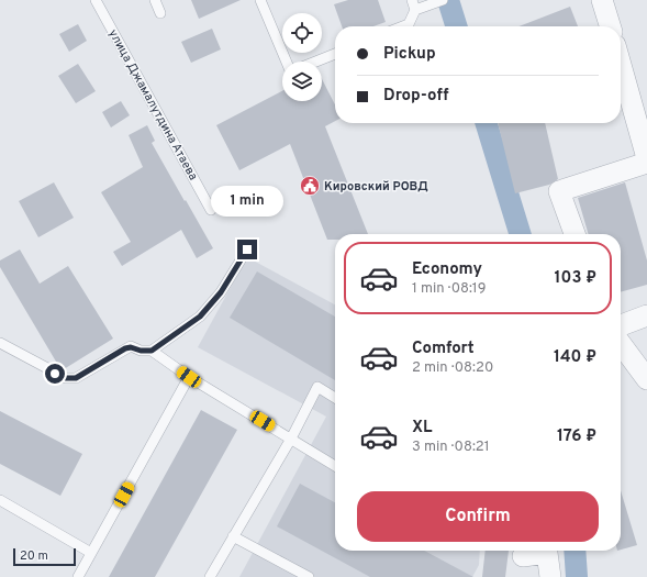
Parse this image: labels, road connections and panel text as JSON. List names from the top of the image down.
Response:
{
  "streets": {
    "lane": ["улица Джамалутдина Атаева"]
  },
  "places": {
    "public building": ["Кировский РОВД"]
  },
  "scale_bar": "20 m",
  "page": {
    "banner": ["Pickup", "Drop-off"],
    "bubble": "1 min",
    "list": [
      {
        "name": "Economy",
        "note": "1 min · 08:19",
        "value": "103 ₽"
      },
      {
        "name": "Comfort",
        "note": "2 min · 08:20",
        "value": "140 ₽"
      },
      {
        "name": "XL",
        "note": "3 min · 08:21",
        "value": "176 ₽"
      }
    ],
    "buttons": "Confirm",
    "scale": "20 m"
  }
}
